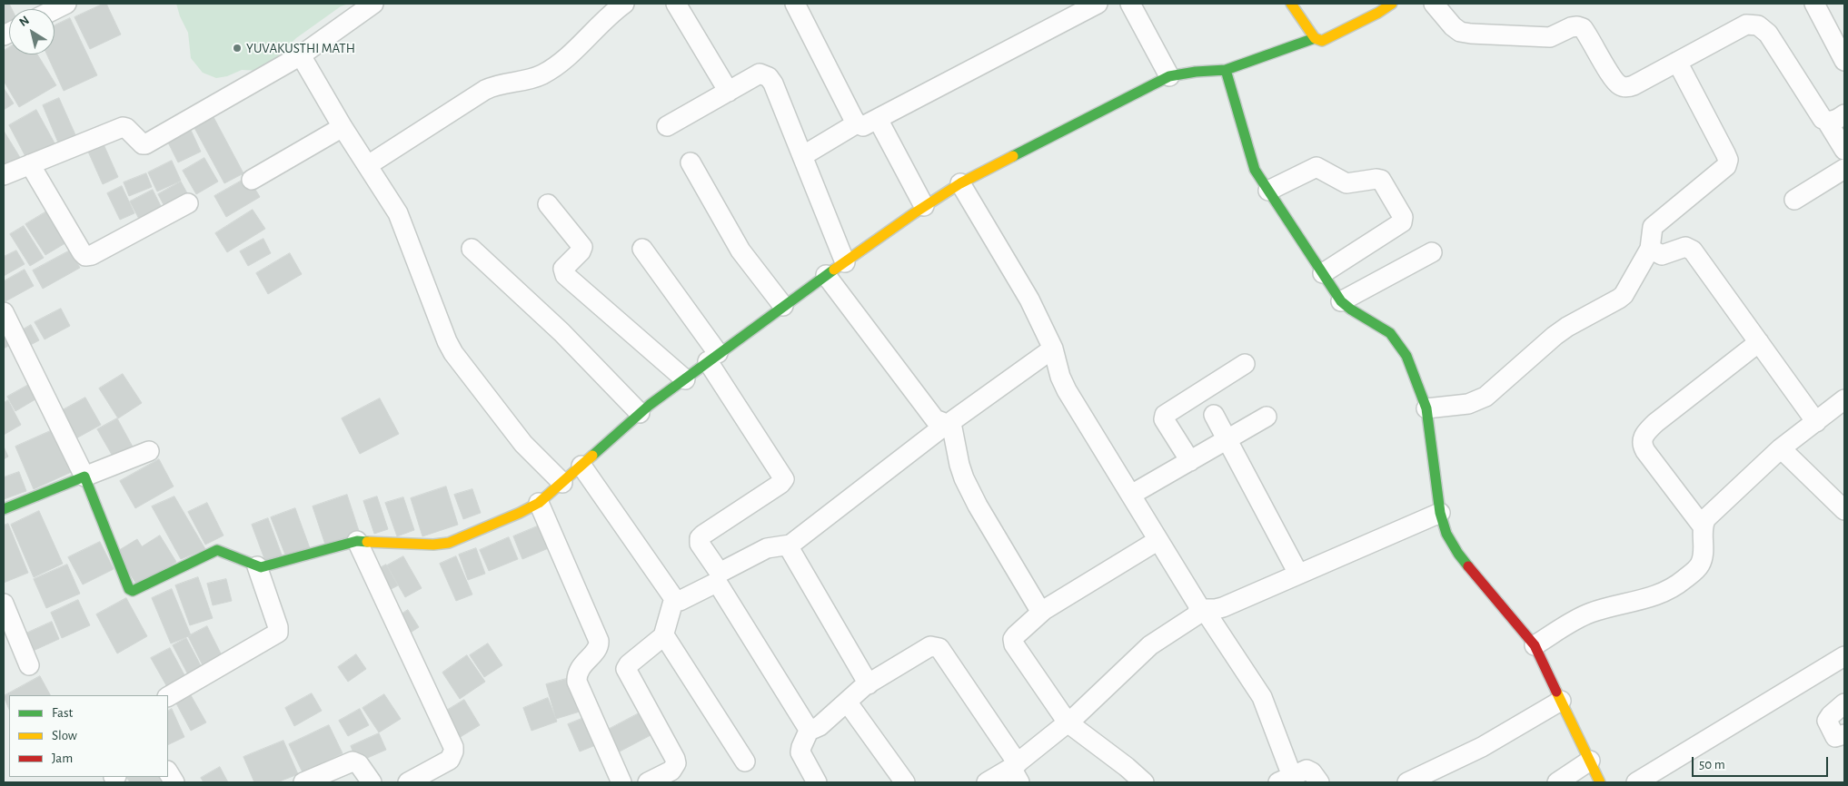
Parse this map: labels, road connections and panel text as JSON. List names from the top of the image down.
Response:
{
  "places": ["YUVAKUSTHI MATH"],
  "legend": ["Fast", "Slow", "Jam"],
  "scale_bar": "50 m",
  "north": "top left"
}
